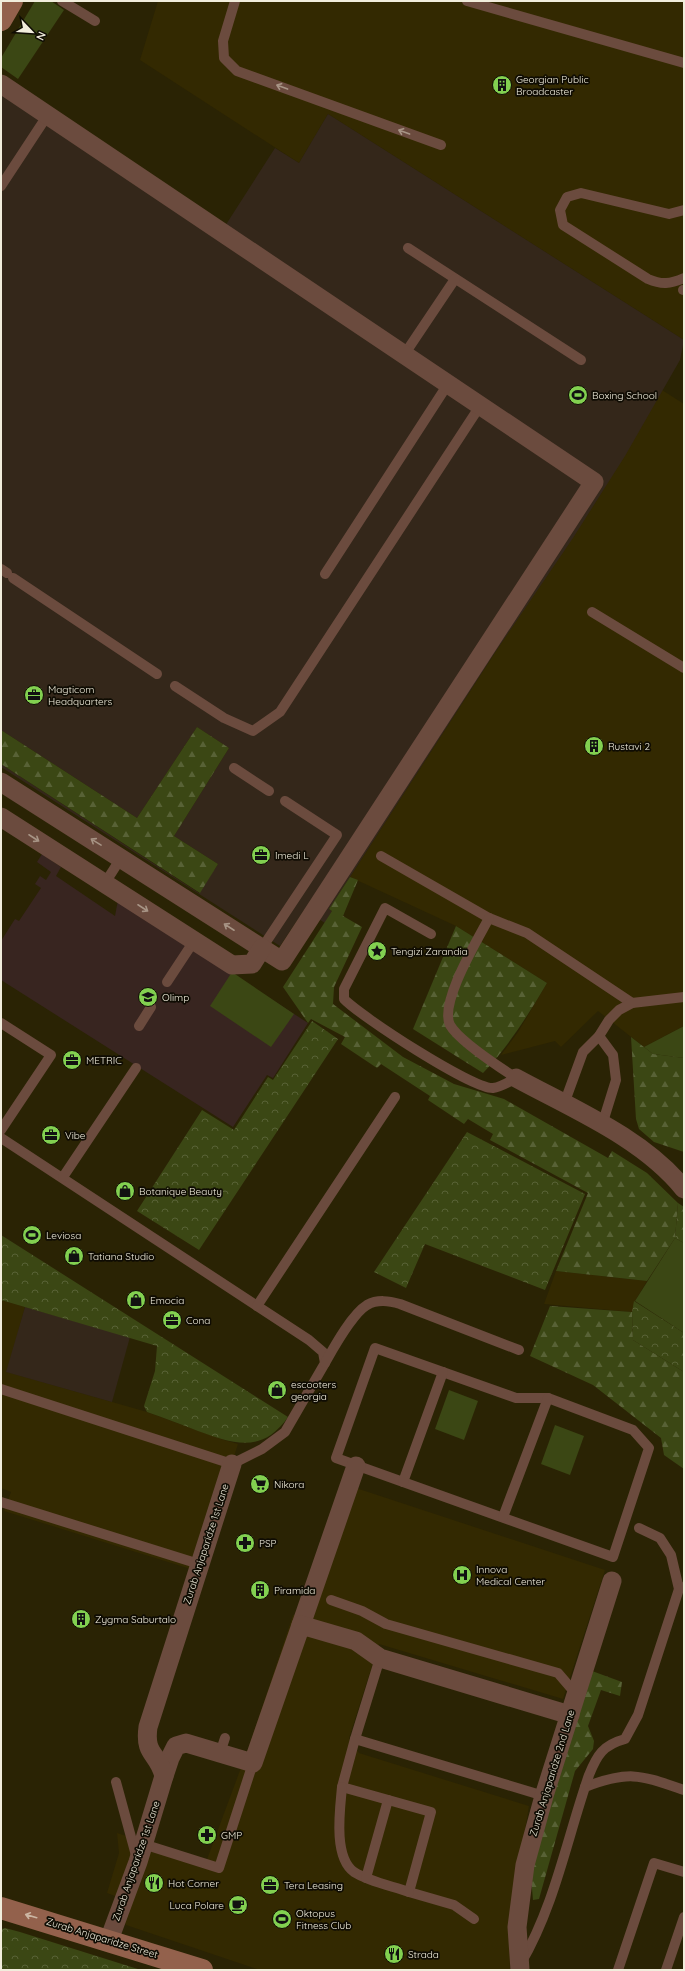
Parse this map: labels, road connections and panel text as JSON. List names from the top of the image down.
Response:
{
  "streets": {
    "main road": ["Zurab Anjaparidze Street"],
    "street": ["Zurab Anjaparidze 1st Lane", "Zurab Anjaparidze 2nd Lane"]
  },
  "crossings": [
    ["Zurab Anjaparidze 1st Lane", "Zurab Anjaparidze Street"]
  ],
  "one_way": ["Zurab Anjaparidze Street"],
  "places": {
    "building": [
      "Georgian Public Broadcaster",
      "Rustavi 2",
      "Piramida",
      "Zygma Saburtalo"
    ],
    "sports": ["Boxing School", "Leviosa", "Oktopus Fitness Club"],
    "office": [
      "Magticom Headquarters",
      "Imedi L",
      "METRIC",
      "Vibe",
      "Cona",
      "Tera Leasing"
    ],
    "place": ["Tengizi Zarandia"],
    "school or university": ["Olimp"],
    "shop": [
      "Botanique Beauty",
      "Tatiana Studio",
      "Emocia",
      "escooters georgia"
    ],
    "supermarket": ["Nikora"],
    "pharmacy": ["PSP", "GMP"],
    "hospital": ["Innova Medical Center"],
    "restaurant": ["Hot Corner", "Strada"],
    "cafe": ["Luca Polare"]
  },
  "north": "bottom right"
}
